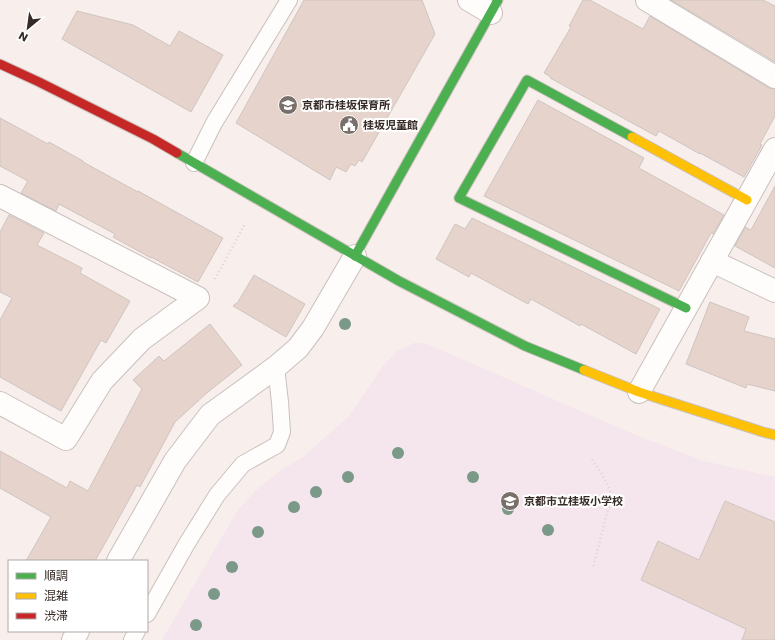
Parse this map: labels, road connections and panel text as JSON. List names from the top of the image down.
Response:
{
  "places": {
    "school or university": ["京都市桂坂保育所", "京都市立桂坂小学校"],
    "public building": ["桂坂児童館"]
  },
  "legend": ["順調", "混雑", "渋滞"],
  "north": "bottom left"
}
